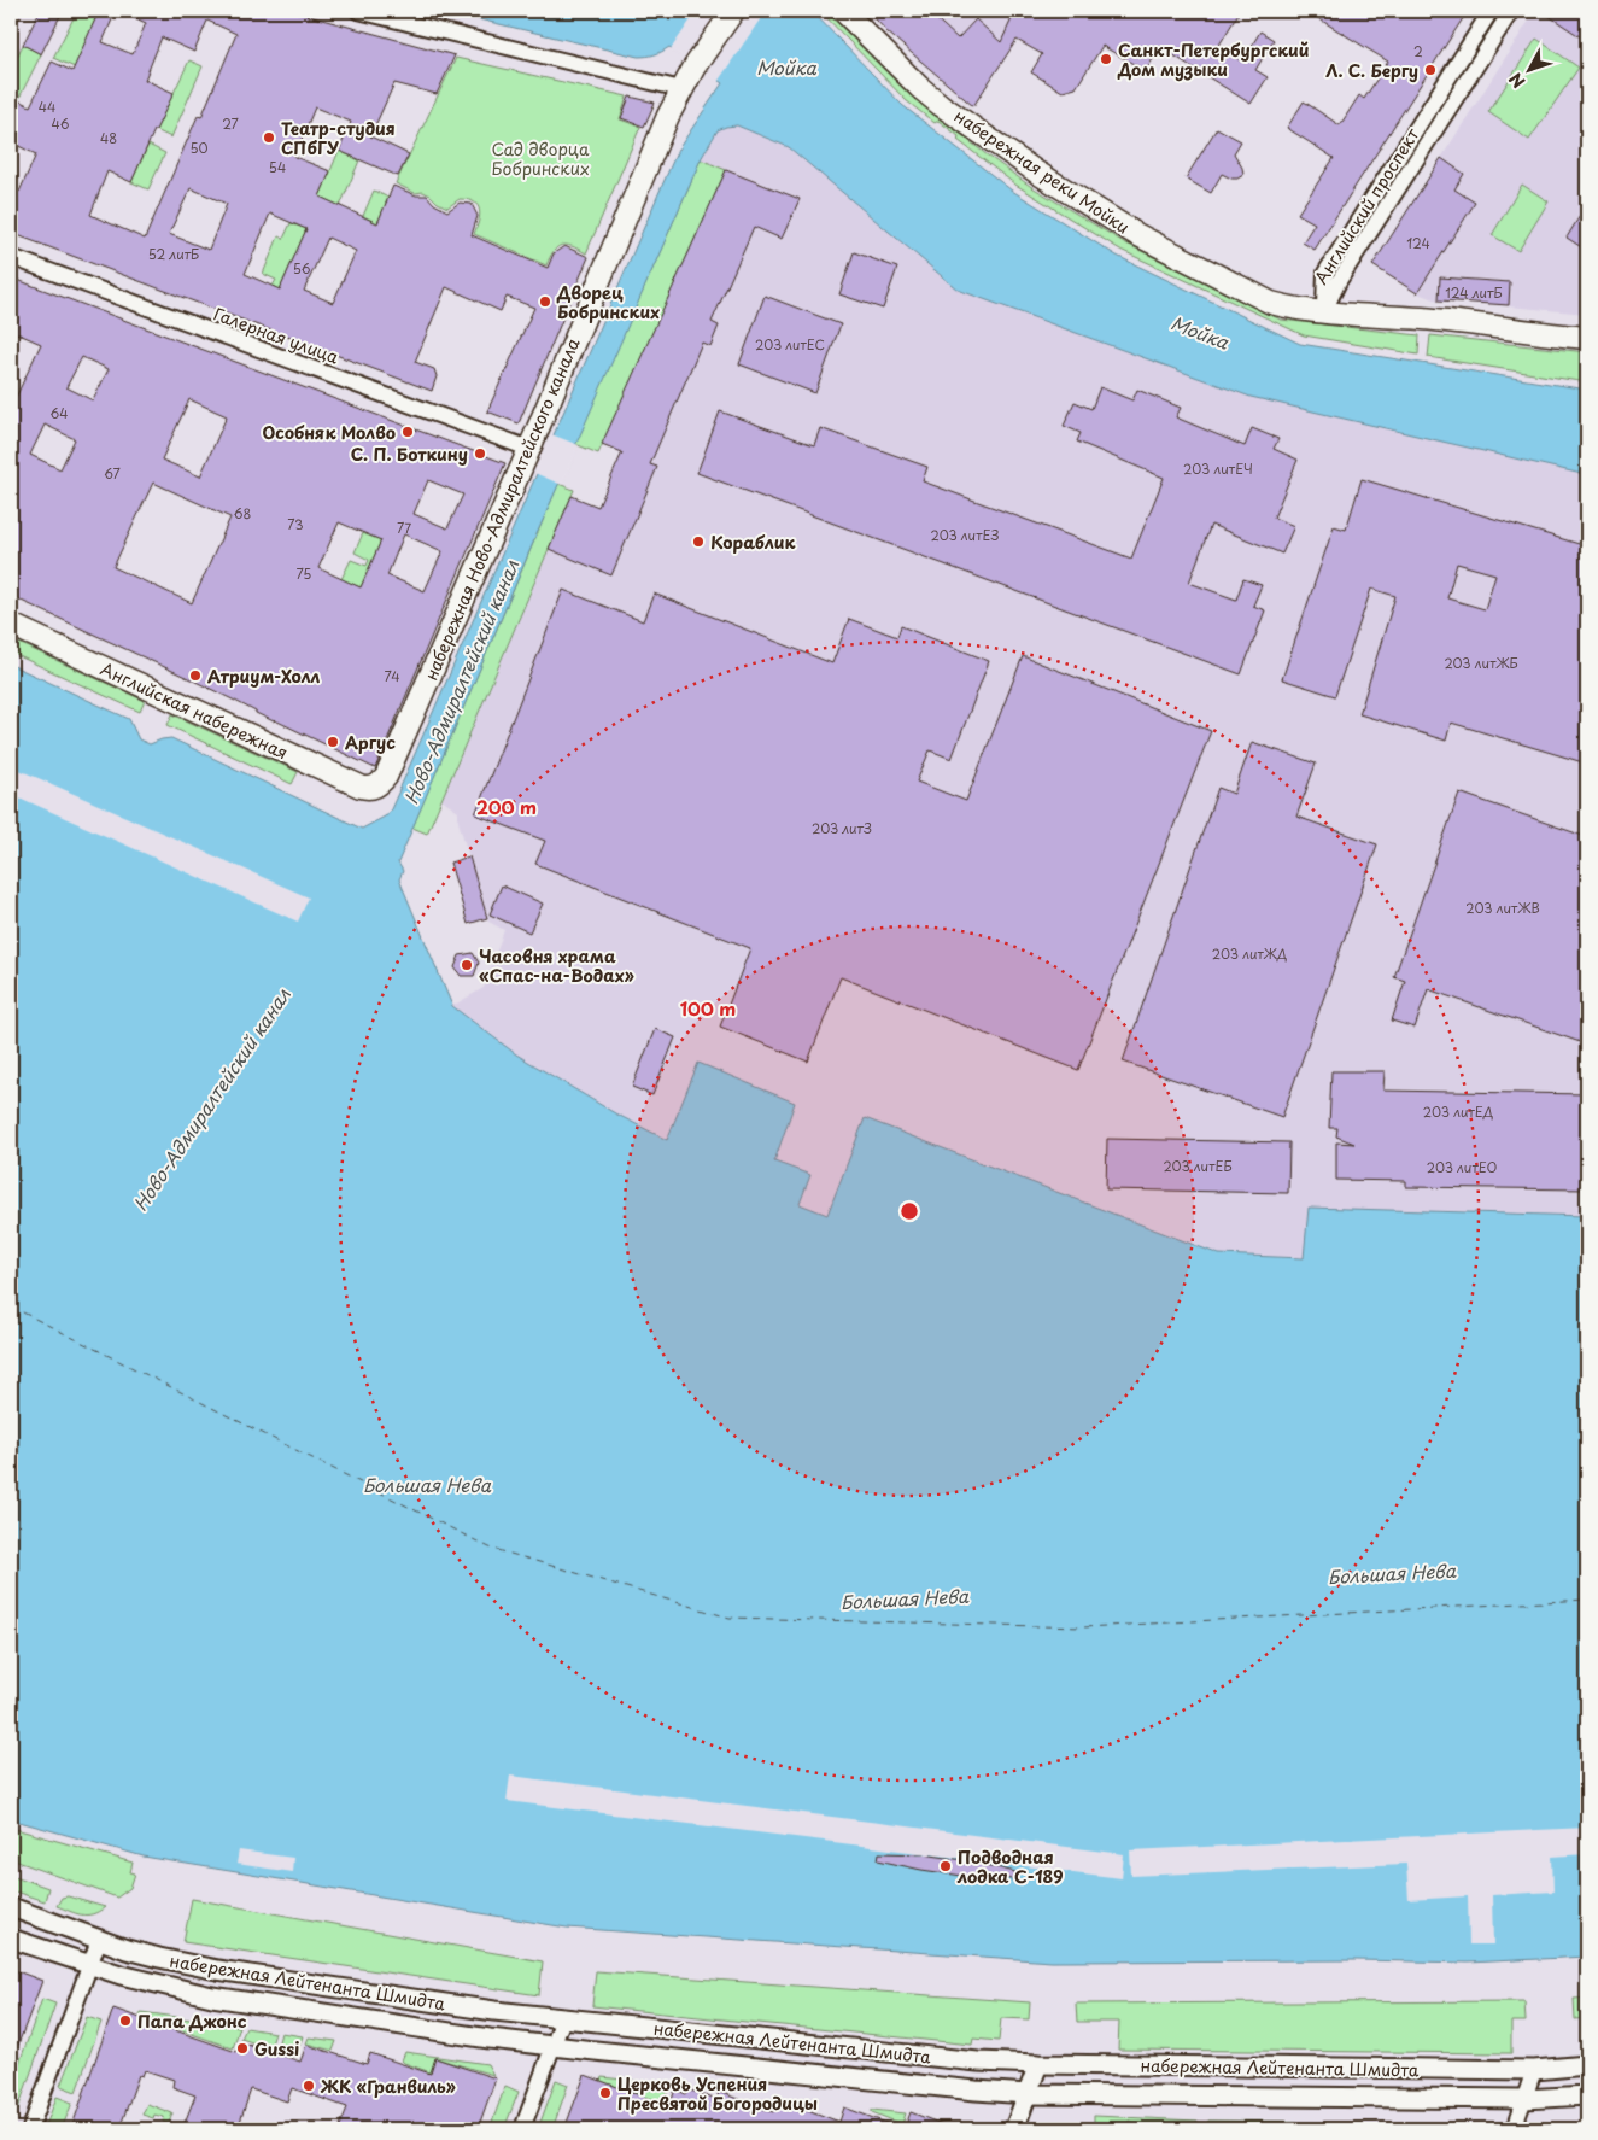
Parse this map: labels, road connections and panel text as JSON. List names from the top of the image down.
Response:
{
  "streets": {
    "main road": ["набережная реки Мойки", "набережная Ново-Адмиралтейского канала", "Английская набережная"],
    "street": ["Английский проспект", "Галерная улица", "набережная Лейтенанта Шмидта"]
  },
  "crossings": [
    ["набережная реки Мойки", "Английский проспект"],
    ["Галерная улица", "набережная Ново-Адмиралтейского канала"],
    ["набережная Ново-Адмиралтейского канала", "Английская набережная"]
  ],
  "water": ["Мойка", "Ново-Адмиралтейский канал", "Большая Нева"],
  "parks": ["Сад дворца Бобринских"],
  "places": [
    "Санкт-Петербургский Дом музыки",
    "Л. С. Бергу",
    "Театр-студия СПбГУ",
    "Дворец Бобринских",
    "Особняк Молво",
    "С. П. Боткину",
    "Кораблик",
    "Атриум-Холл",
    "Аргус",
    "Часовня храма «Спас-на-Водах»",
    "Подводная лодка С-189",
    "Папа Джонс",
    "Gussi",
    "ЖК «Гранвиль»",
    "Церковь Успения Пресвятой Богородицы"
  ],
  "house_numbers": [
    "2",
    "44",
    "46",
    "27",
    "48",
    "50",
    "54",
    "124",
    "52 литБ",
    "56",
    "124 литБ",
    "203 литЕС",
    "64",
    "203 литЕЧ",
    "67",
    "68",
    "73",
    "77",
    "203 литЕЗ",
    "75",
    "203 литЖБ",
    "74",
    "203 литЗ",
    "203 литЖВ",
    "203 литЖД",
    "203 литЕД",
    "203 литЕБ",
    "203 литЕО"
  ],
  "north": "bottom left",
  "rings": ["200 m", "100 m"]
}
